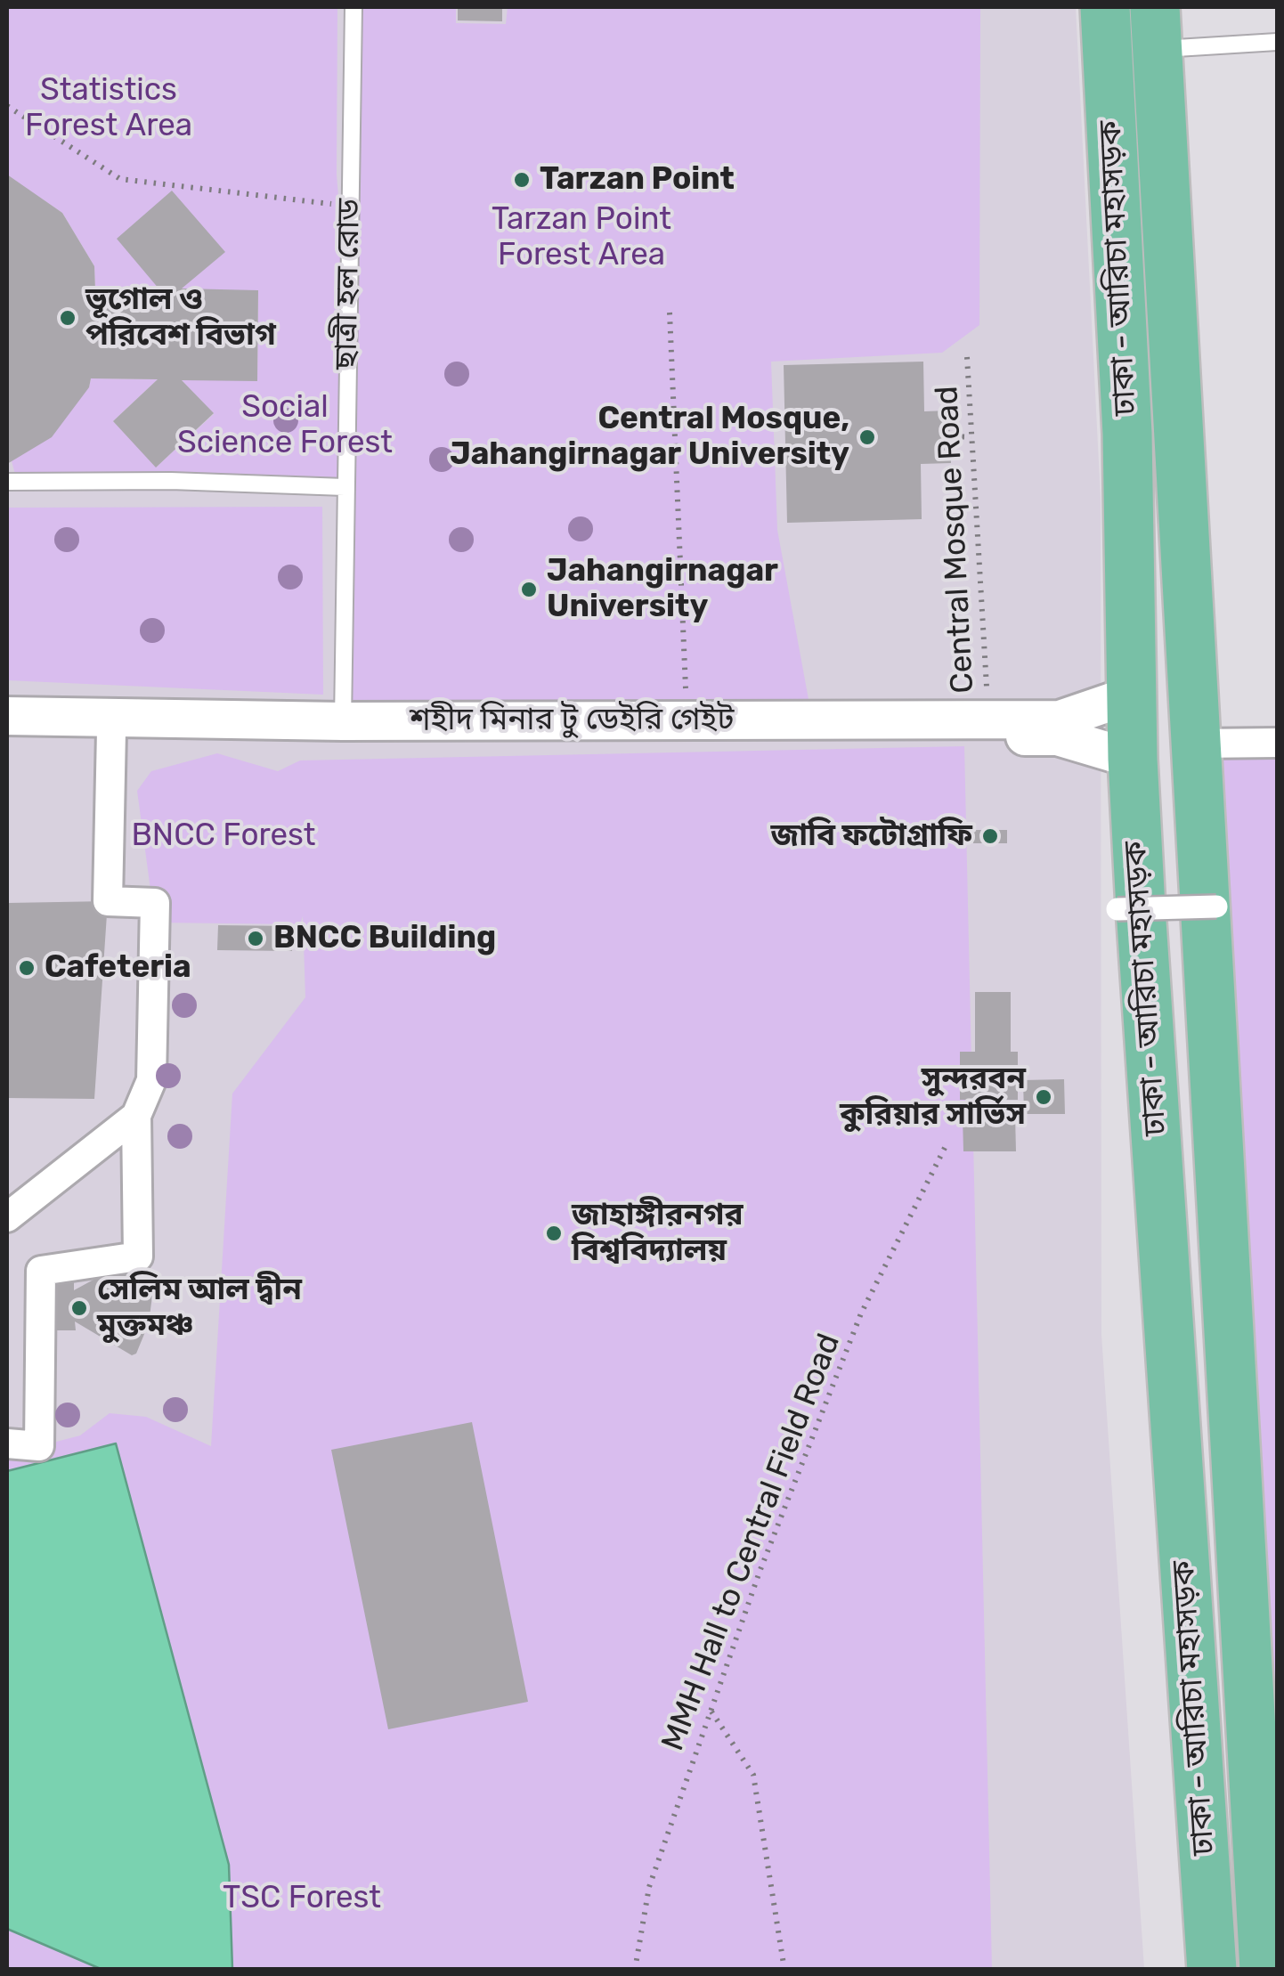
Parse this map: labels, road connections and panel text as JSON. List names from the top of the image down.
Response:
{
  "streets": {
    "highway": ["ঢাকা - আরিচা মহাসড়ক"],
    "street": ["শহীদ মিনার টু ডেইরি গেইট"],
    "lane": ["ছাত্রী হল রোড"],
    "path": ["Central Mosque Road", "MMH Hall to Central Field Road"]
  },
  "crossings": [
    ["ঢাকা - আরিচা মহাসড়ক", "শহীদ মিনার টু ডেইরি গেইট"],
    ["ছাত্রী হল রোড", "শহীদ মিনার টু ডেইরি গেইট"],
    ["Central Mosque Road", "শহীদ মিনার টু ডেইরি গেইট"]
  ],
  "parks": [
    "Statistics Forest Area",
    "Tarzan Point Forest Area",
    "Social Science Forest",
    "BNCC Forest",
    "TSC Forest"
  ],
  "places": [
    "Tarzan Point",
    "ভূগোল ও পরিবেশ বিভাগ",
    "Central Mosque, Jahangirnagar University",
    "Jahangirnagar University",
    "জাবি ফটোগ্রাফি",
    "BNCC Building",
    "Cafeteria",
    "সুন্দরবন কুরিয়ার সার্ভিস",
    "জাহাঙ্গীরনগর বিশ্ববিদ্যালয়",
    "সেলিম আল দ্বীন মুক্তমঞ্চ"
  ]
}
